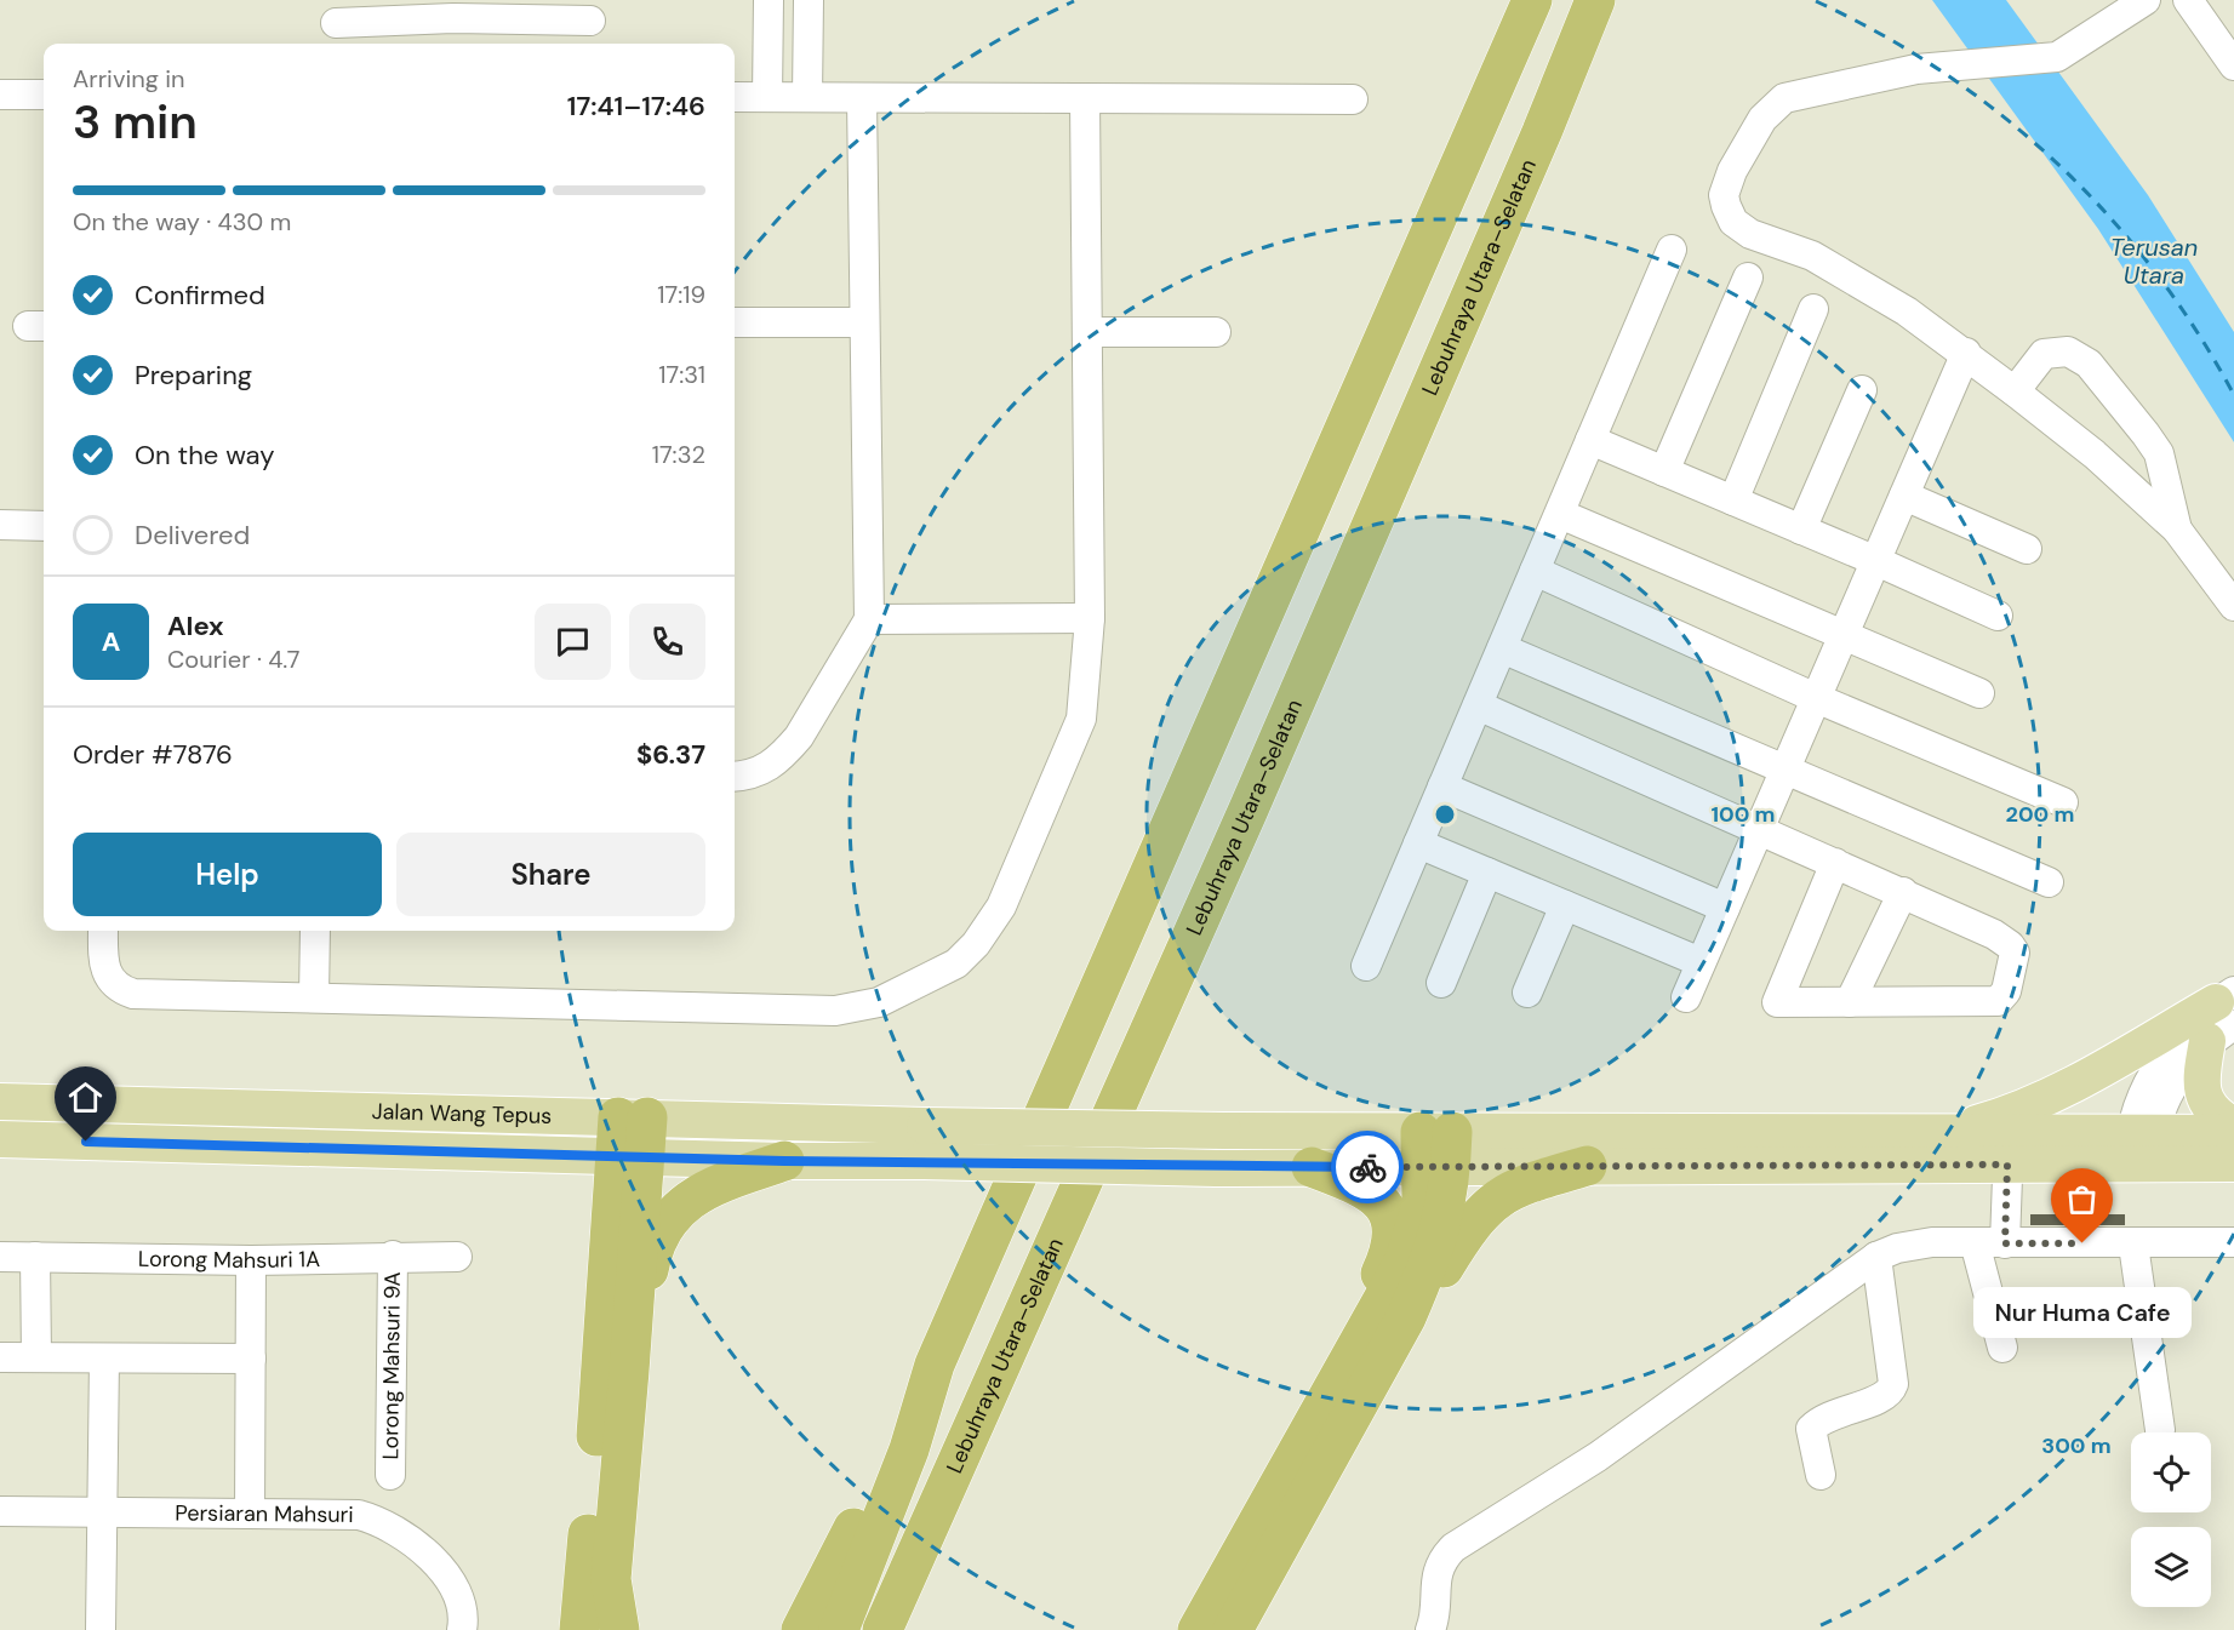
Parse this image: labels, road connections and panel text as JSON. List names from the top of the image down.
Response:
{
  "streets": {
    "highway": ["Lebuhraya Utara–Selatan"],
    "main road": ["Jalan Wang Tepus"],
    "street": ["Lorong Mahsuri 1A", "Lorong Mahsuri 9A", "Persiaran Mahsuri"]
  },
  "crossings": [
    ["Lorong Mahsuri 1A", "Lorong Mahsuri 9A"]
  ],
  "water": ["Terusan Utara"],
  "places": ["Nur Huma Cafe"],
  "page": {
    "heading": ["3 min", "Arriving in", "17:41–17:46"],
    "panel": [
      "Alex",
      "Courier · 4.7",
      "Order #7876",
      "$6.37"
    ],
    "bar": "On the way · 430 m",
    "list": [
      ["Confirmed", "17:19"],
      ["Preparing", "17:31"],
      ["On the way", "17:32"],
      "Delivered"
    ],
    "round": "A",
    "buttons": ["Help", "Share"],
    "bubble": "Nur Huma Cafe"
  },
  "rings": ["100 m", "200 m", "300 m"]
}
